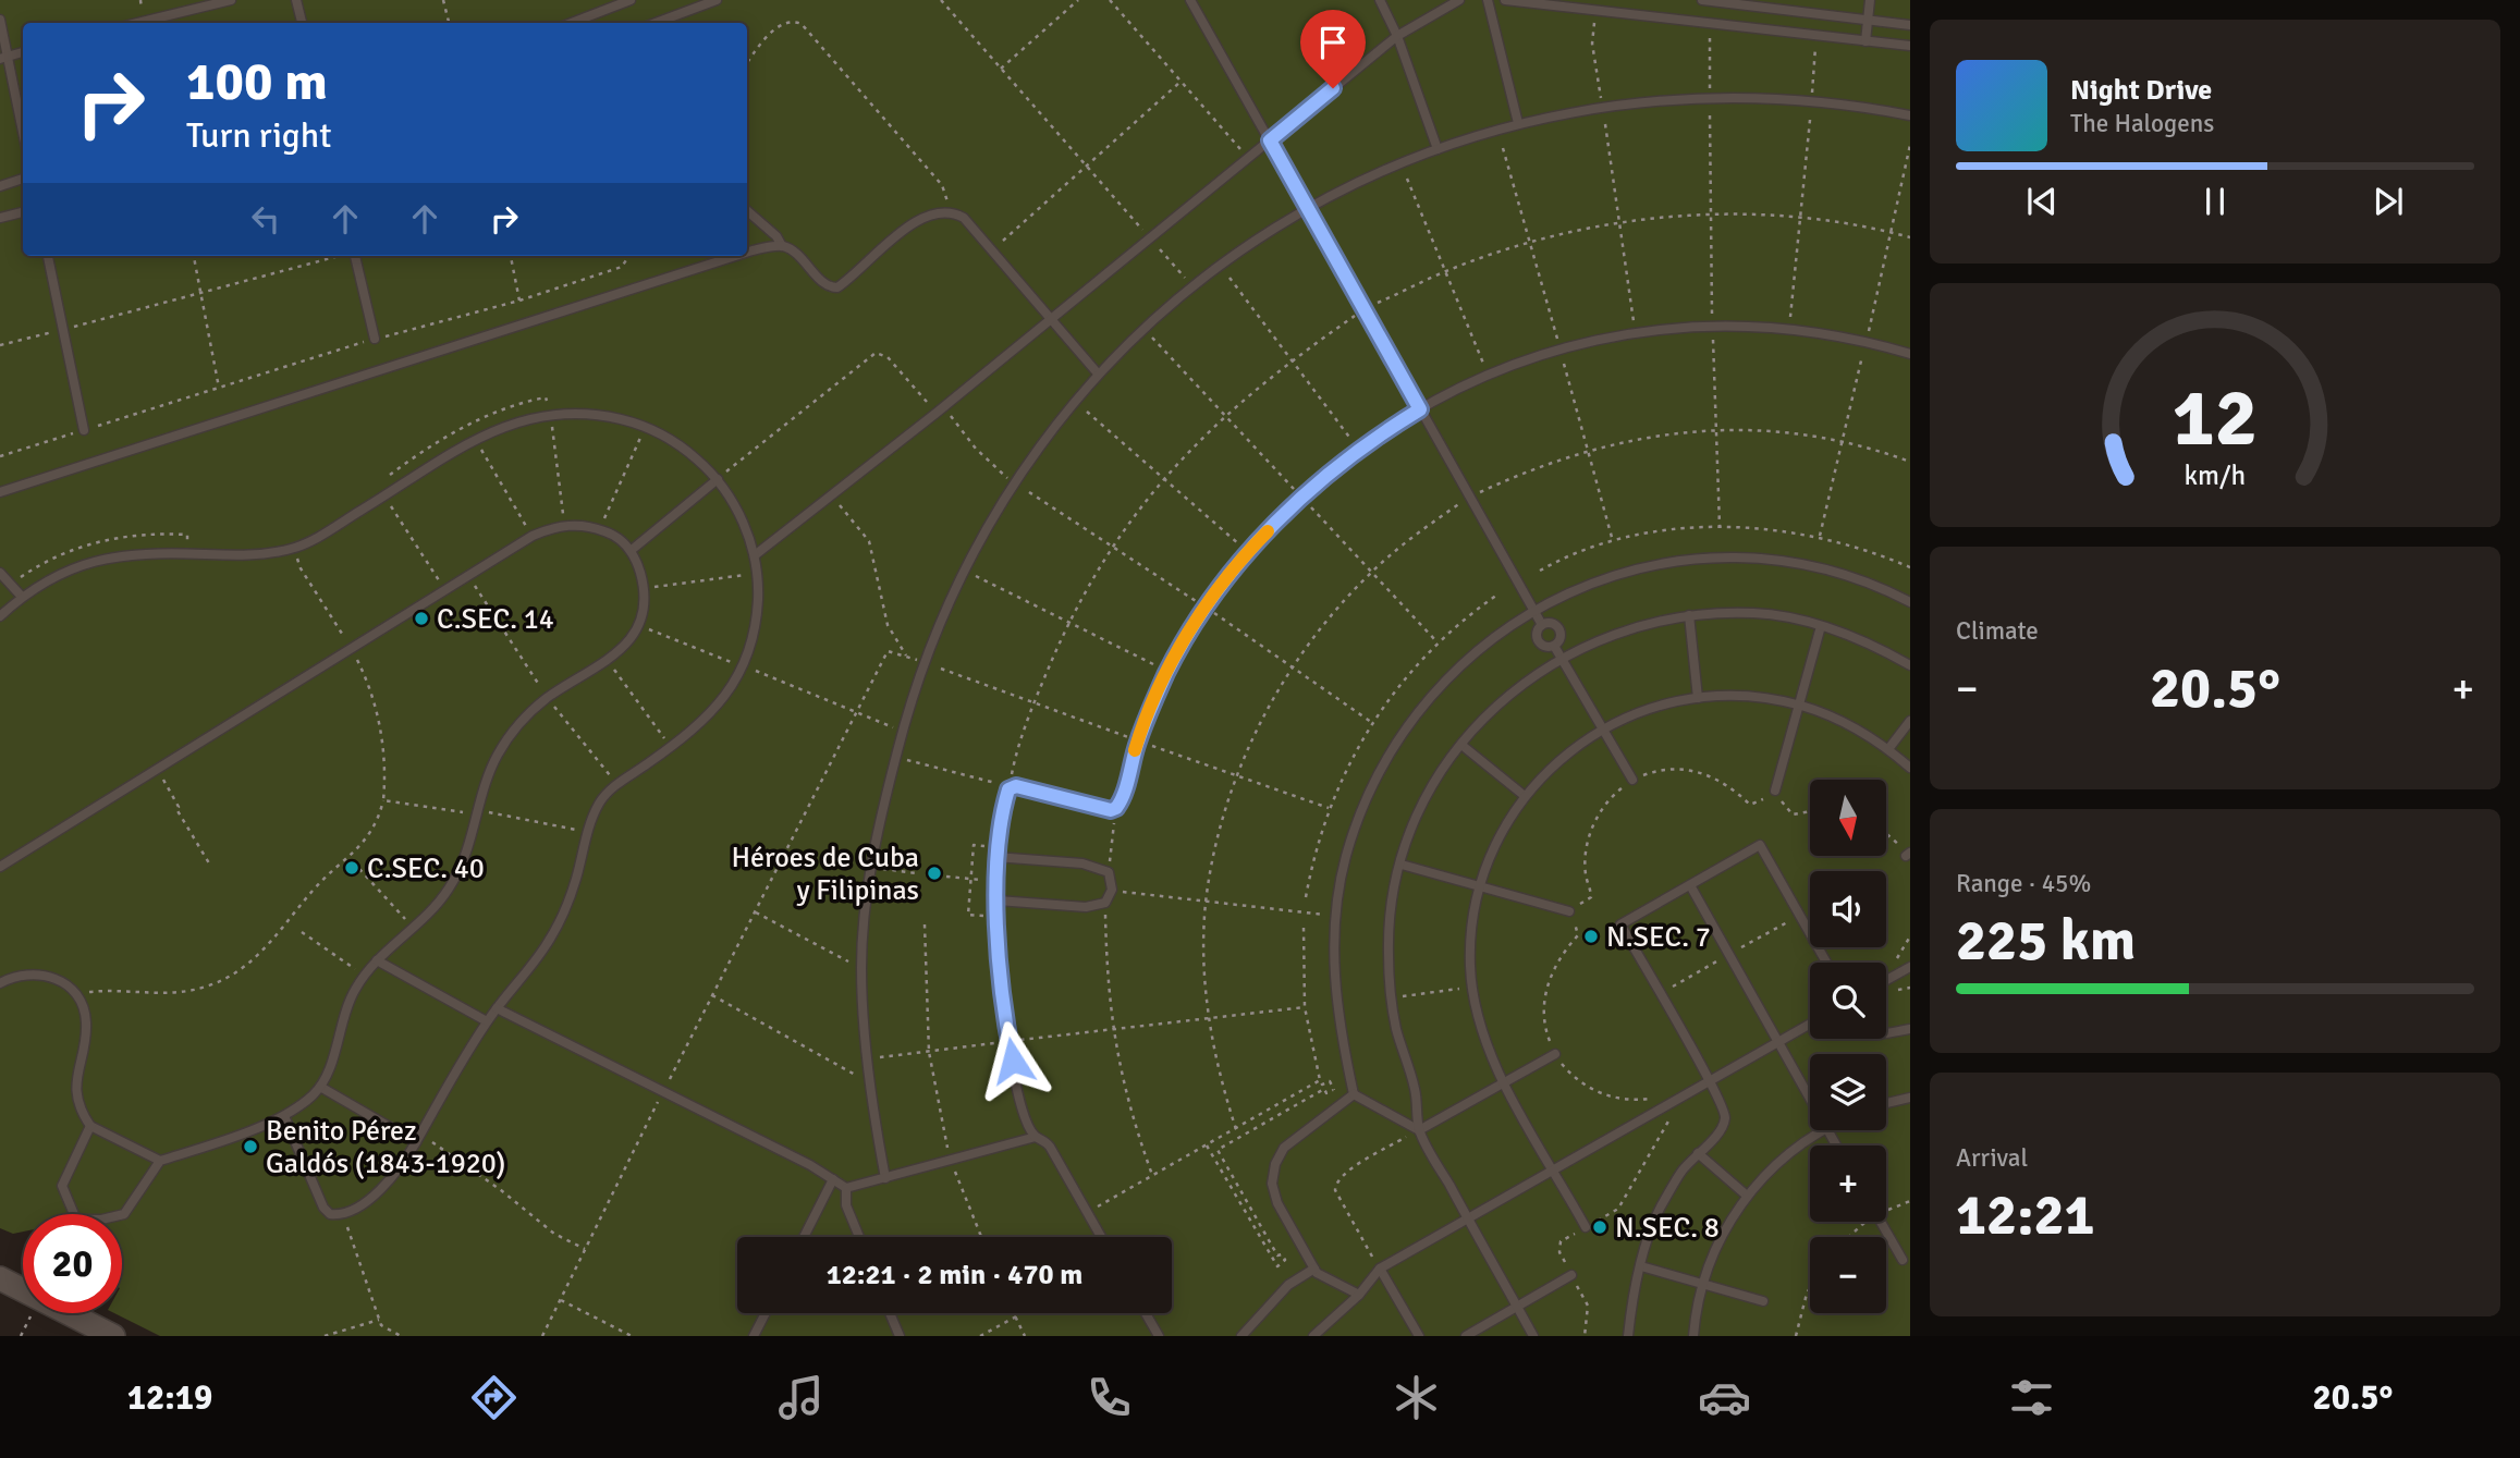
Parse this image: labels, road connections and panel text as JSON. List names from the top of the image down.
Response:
{
  "places": [
    "C.SEC. 14",
    "C.SEC. 40",
    "Héroes de Cuba y Filipinas",
    "N.SEC. 7",
    "Benito Pérez Galdós (1843-1920)",
    "N.SEC. 8"
  ],
  "north": "bottom",
  "page": {
    "turn": ["100 m", "Turn right"],
    "song": ["Night Drive", "The Halogens"],
    "tile": [
      "Climate",
      ["Range · 45%", "225 km"],
      ["Arrival", "12:21"]
    ],
    "heat": ["−", "20.5°", "+"],
    "map_buttons": ["+", "−"],
    "limit": "20",
    "trip": "12:21 · 2 min · 470 m",
    "tabs": ["12:19", "20.5°"],
    "gauge": ["12", "km/h"]
  }
}
